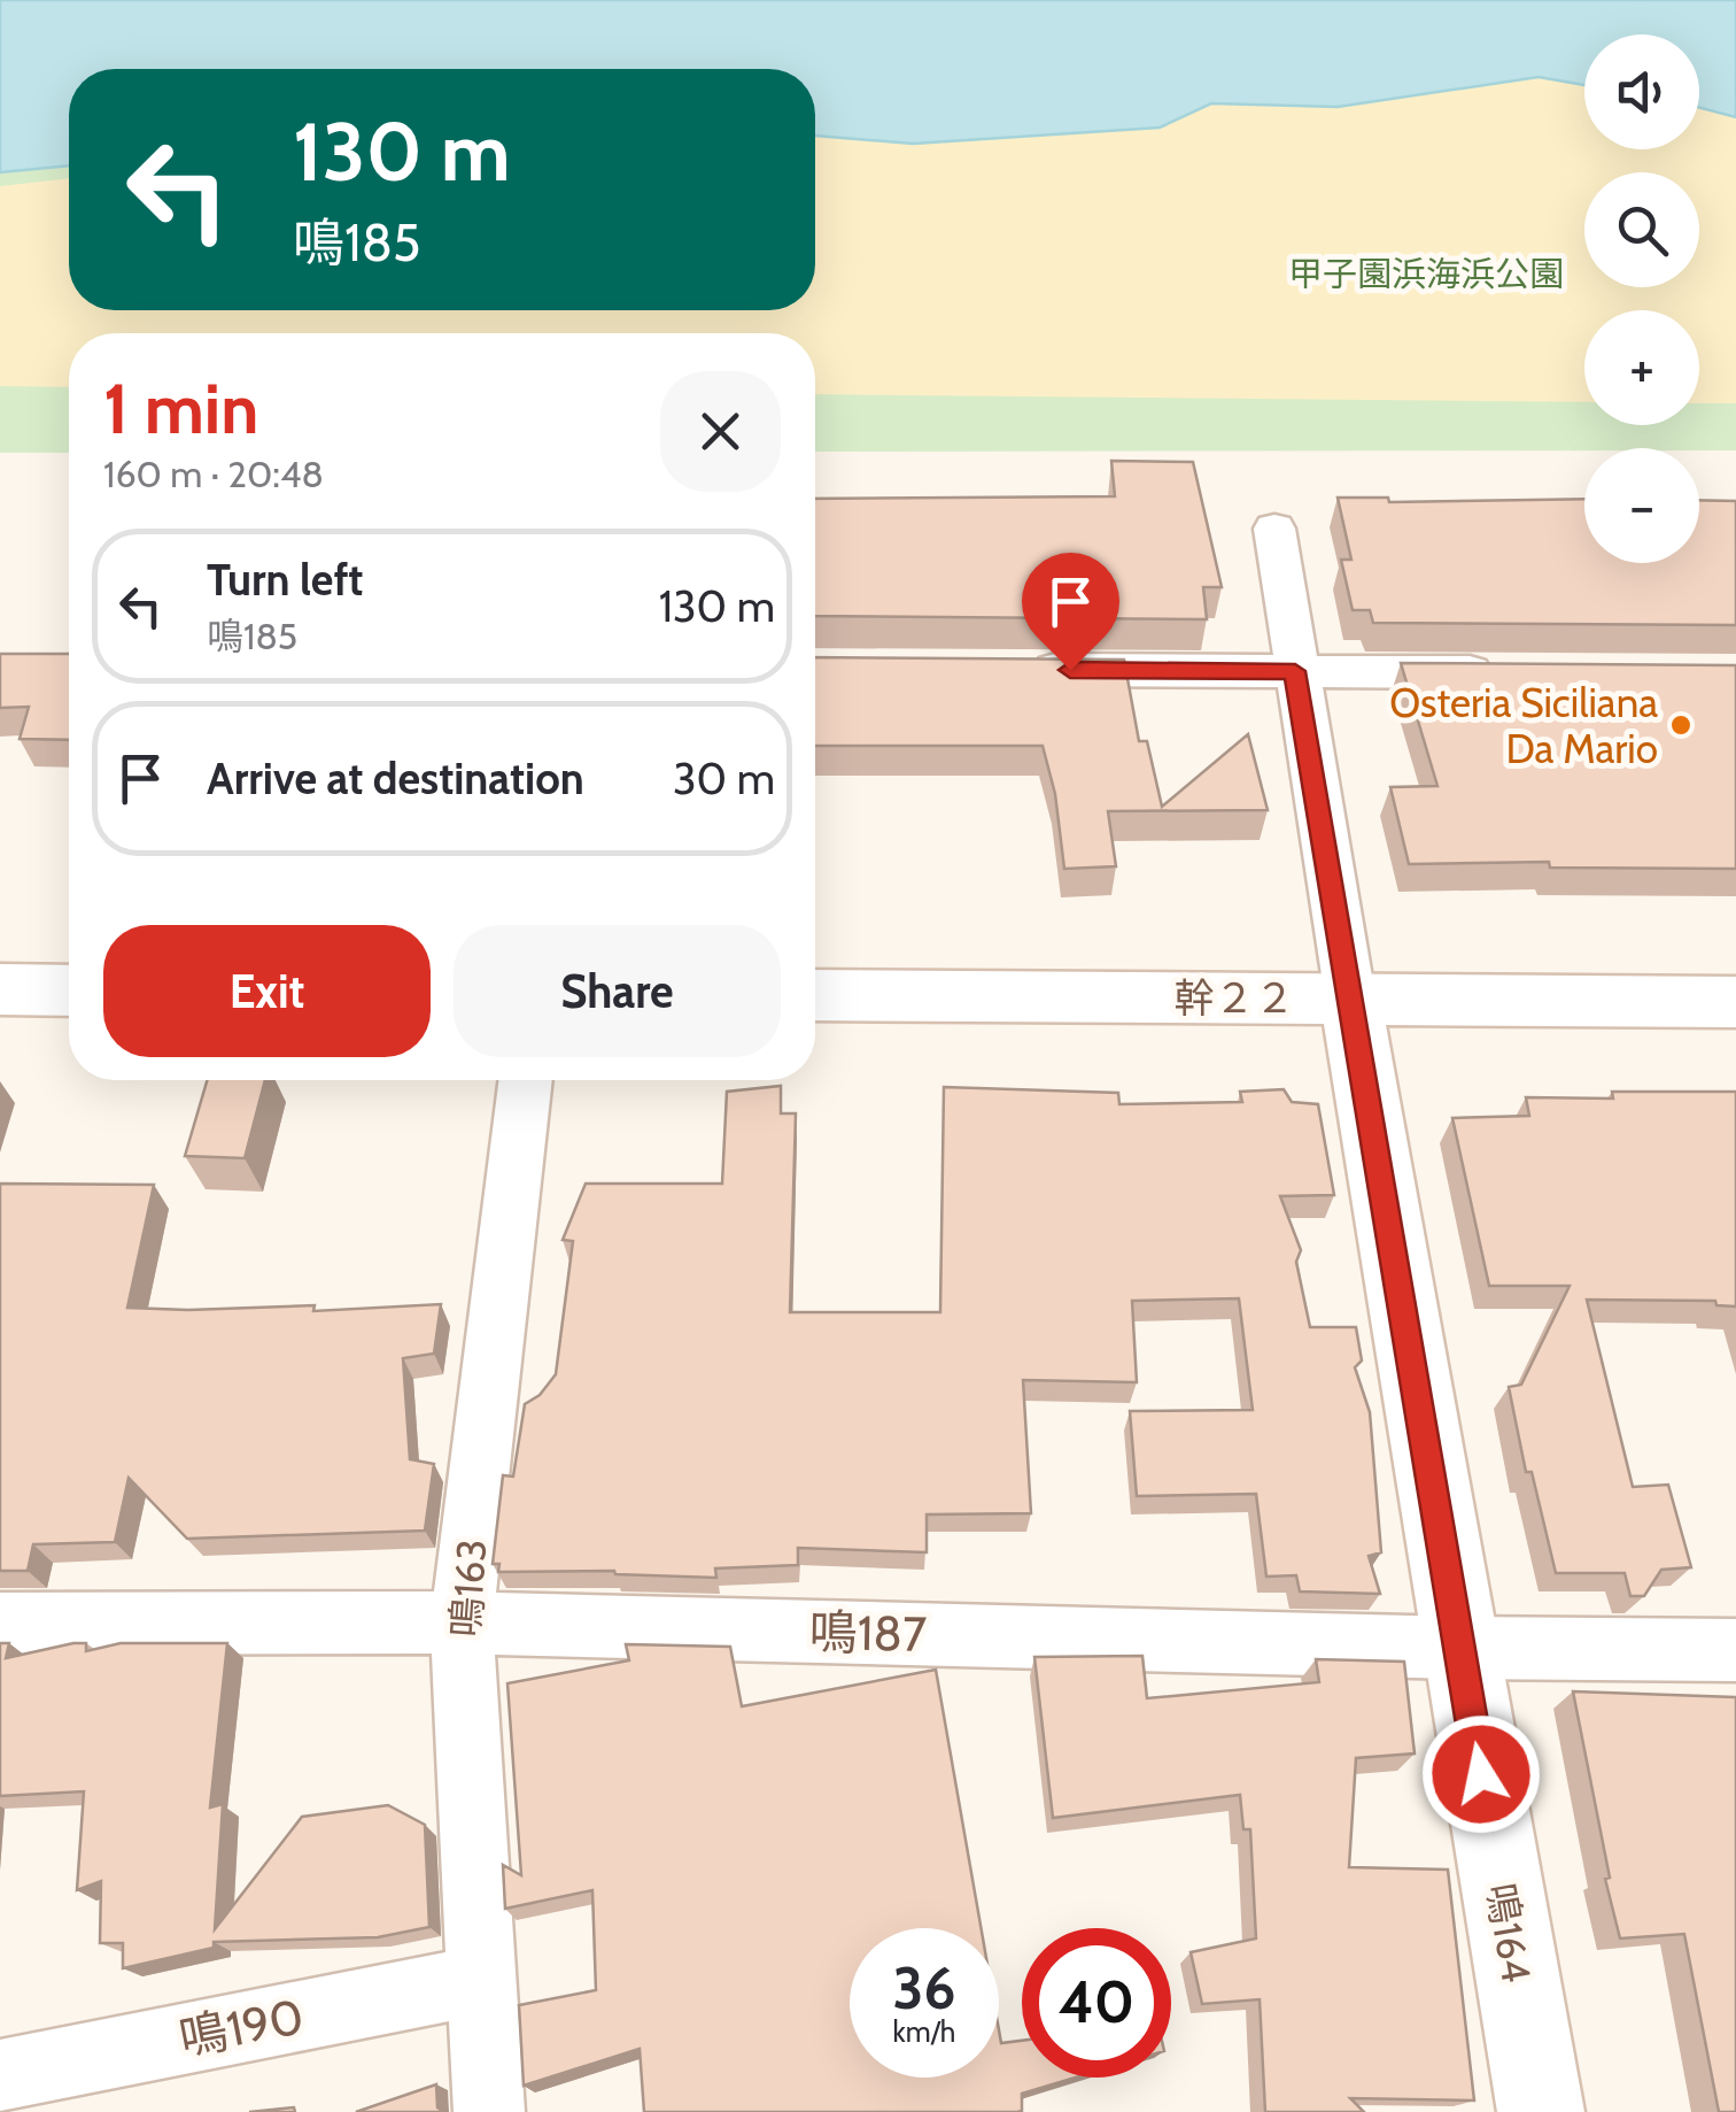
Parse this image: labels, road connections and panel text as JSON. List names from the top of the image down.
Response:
{
  "streets": {
    "street": [
      "幹２２",
      "鳴163",
      "鳴187",
      "鳴164",
      "鳴190"
    ]
  },
  "crossings": [
    ["幹２２", "鳴164"],
    ["鳴163", "鳴187"],
    ["鳴163", "鳴190"],
    ["鳴187", "鳴164"]
  ],
  "parks": ["甲子園浜海浜公園"],
  "places": ["Osteria Siciliana Da Mario"],
  "page": {
    "map_buttons": ["+", "−"],
    "turn": ["130 m", "鳴185"],
    "heading": ["1 min", "160 m · 20:48"],
    "list": [
      {
        "name": "Turn left",
        "note": "鳴185",
        "value": "130 m"
      },
      {
        "name": "Arrive at destination",
        "value": "30 m"
      }
    ],
    "buttons": ["Exit", "Share"],
    "speed": "36 km/h",
    "limit": "40"
  }
}
